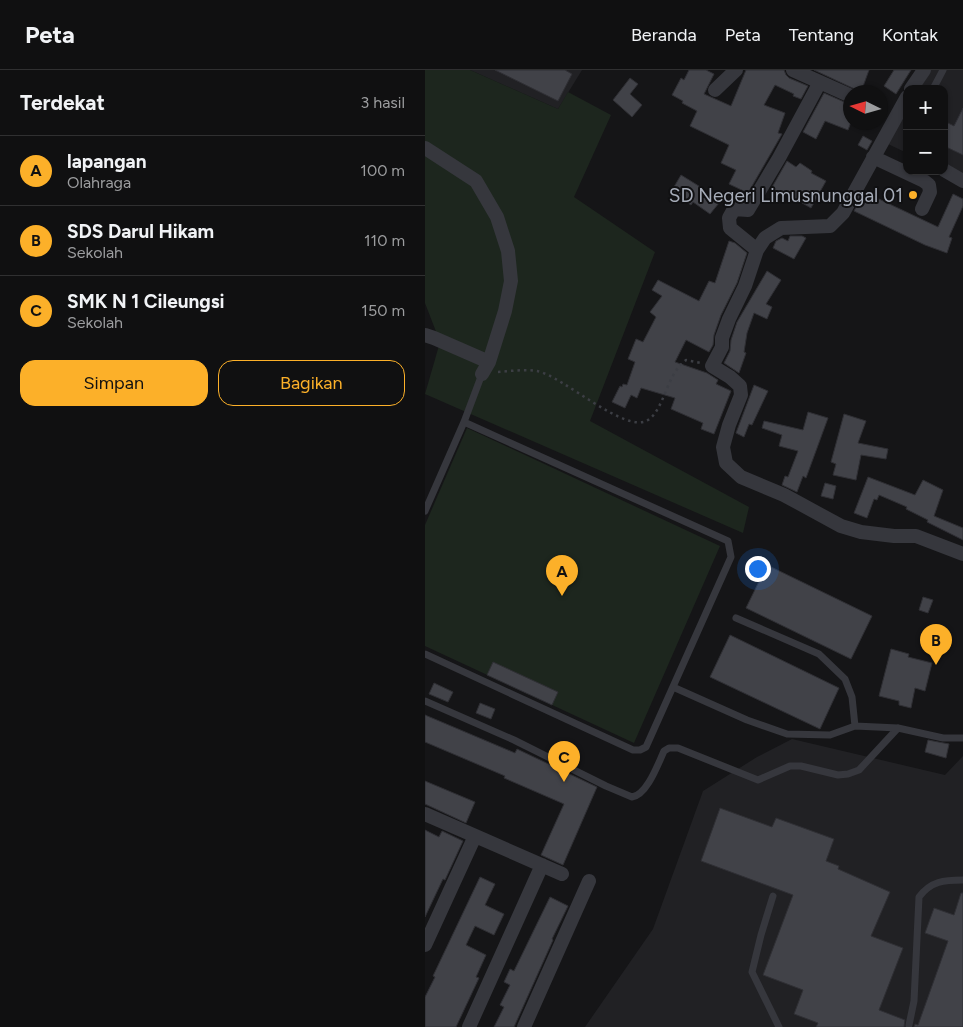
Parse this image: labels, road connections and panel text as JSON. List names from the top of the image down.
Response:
{
  "places": ["SD Negeri Limusnunggal 01"],
  "north": "left",
  "page": {
    "header": "Peta",
    "nav": [
      "Beranda",
      "Peta",
      "Tentang",
      "Kontak"
    ],
    "heading": ["Terdekat", "3 hasil"],
    "map_buttons": ["+", "−"],
    "list": [
      {
        "mark": "A",
        "name": "lapangan",
        "note": "Olahraga",
        "value": "100 m"
      },
      {
        "mark": "B",
        "name": "SDS Darul Hikam",
        "note": "Sekolah",
        "value": "110 m"
      },
      {
        "mark": "C",
        "name": "SMK N 1 Cileungsi",
        "note": "Sekolah",
        "value": "150 m"
      }
    ],
    "buttons": ["Simpan", "Bagikan"],
    "pins": ["A", "B", "C"]
  }
}
